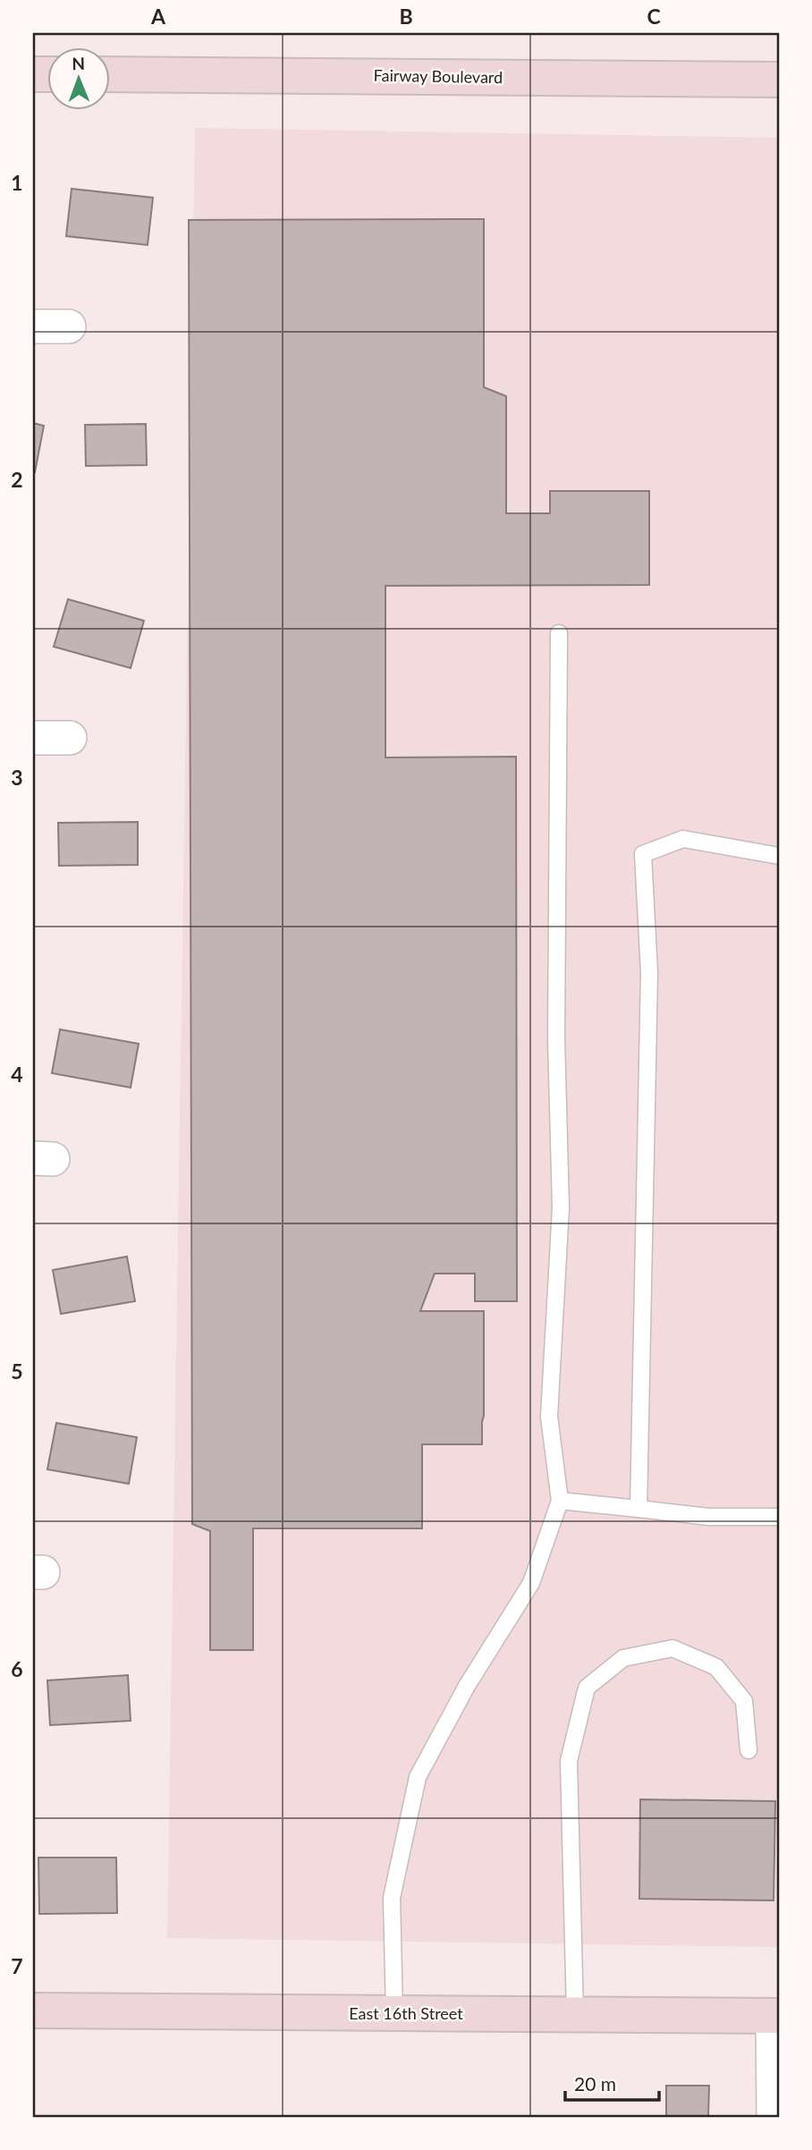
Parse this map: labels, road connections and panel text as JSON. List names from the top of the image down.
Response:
{
  "streets": {
    "street": ["Fairway Boulevard", "East 16th Street"]
  },
  "scale_bar": "20 m",
  "north": "top",
  "grid": {
    "columns": ["A", "B", "C"],
    "rows": [
      "1",
      "2",
      "3",
      "4",
      "5",
      "6",
      "7"
    ]
  }
}
